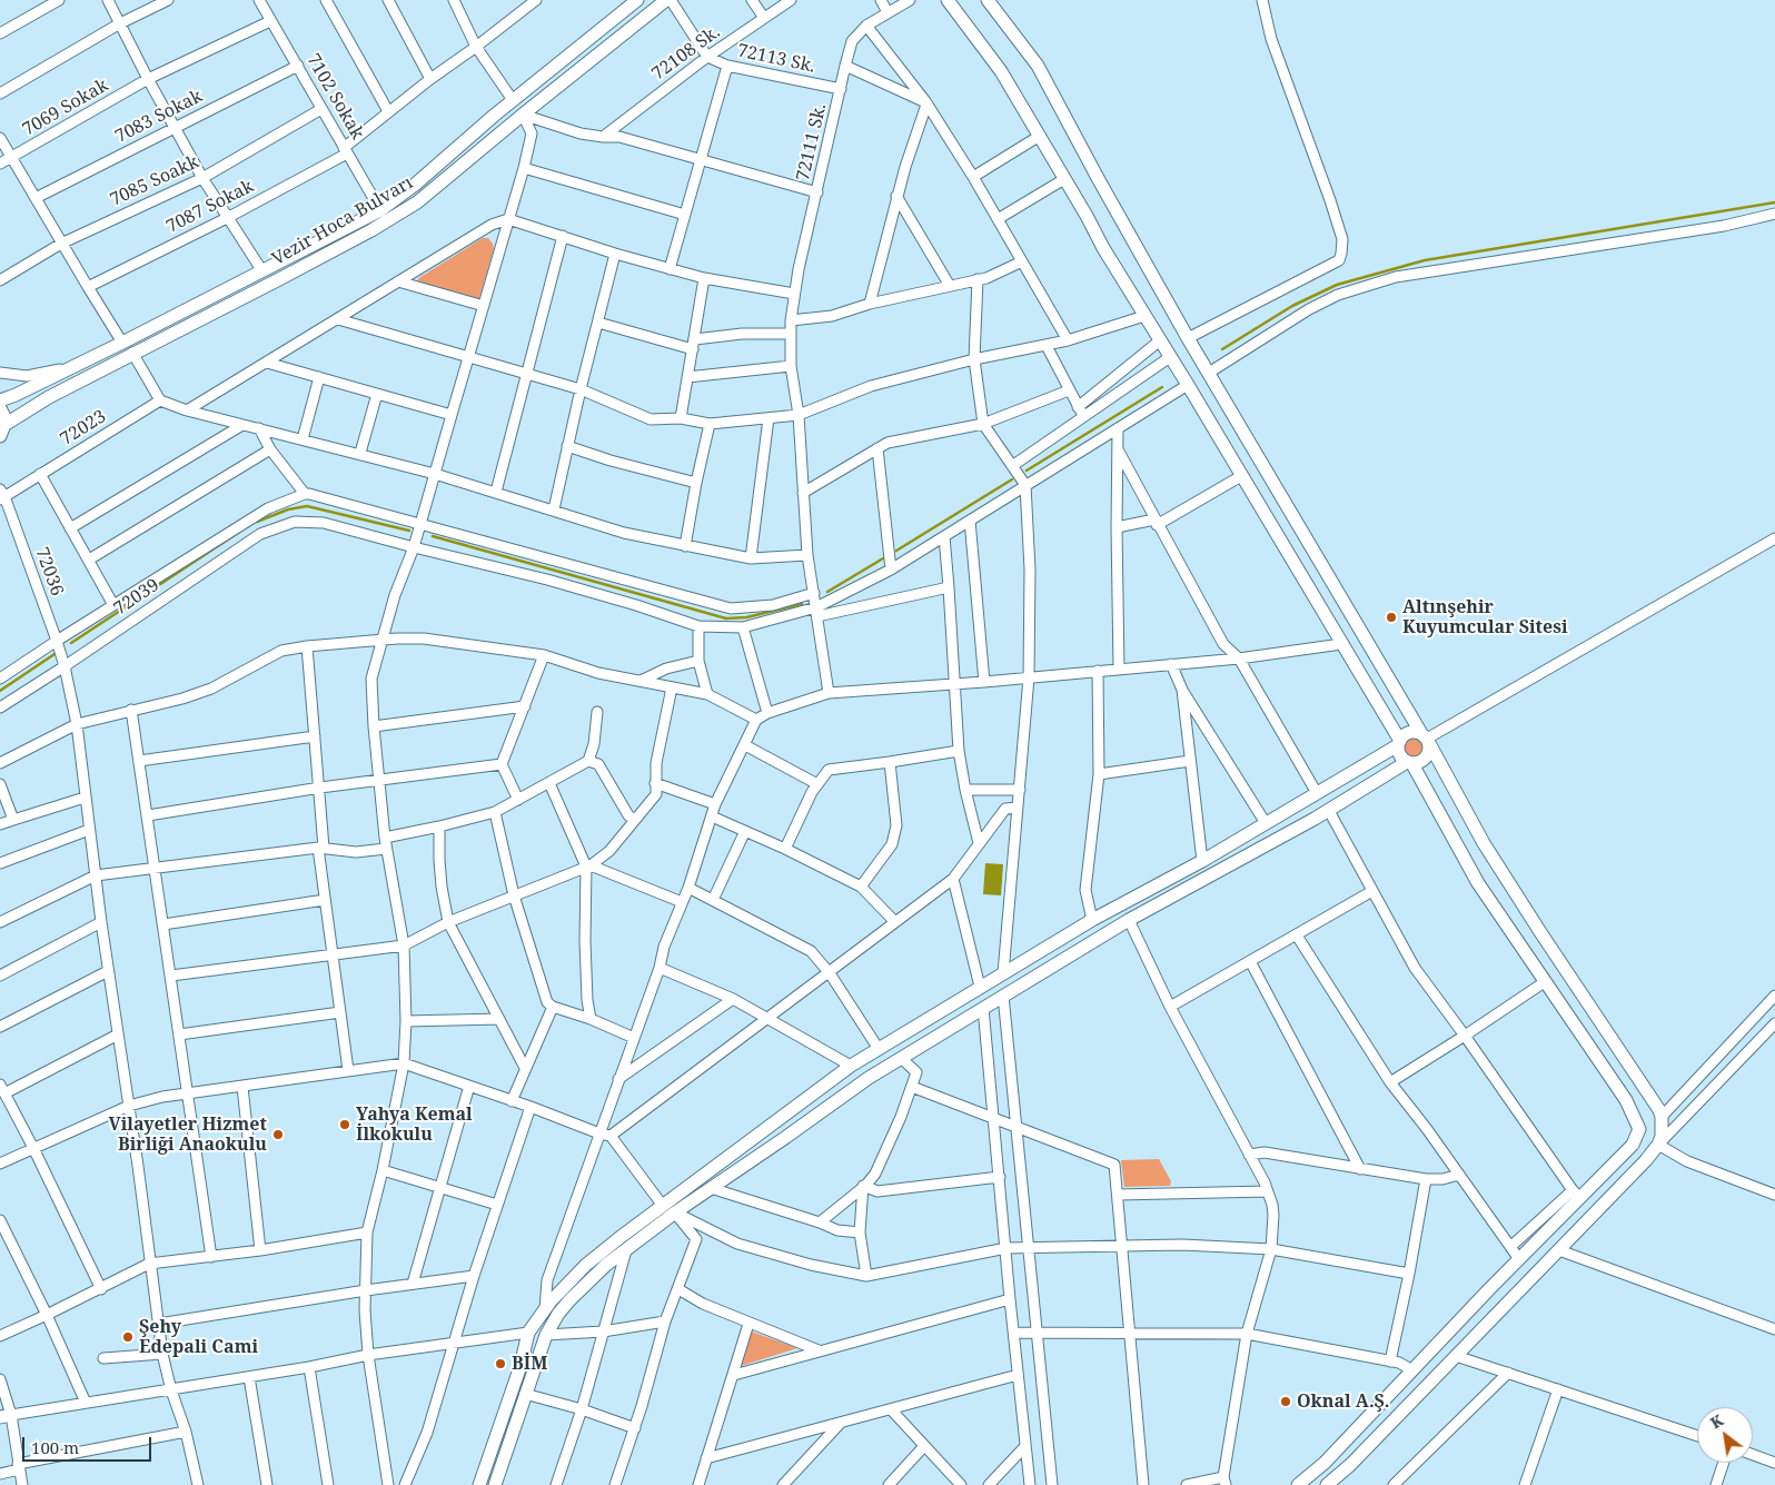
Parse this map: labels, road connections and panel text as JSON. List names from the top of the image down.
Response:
{
  "streets": {
    "main road": ["Vezir Hoca Bulvarı"],
    "street": [
      "72108 Sk.",
      "72113 Sk.",
      "7102 Sokak",
      "7069 Sokak",
      "7083 Sokak",
      "72111 Sk.",
      "7085 Soakk",
      "7087 Sokak",
      "72023",
      "72036",
      "72039"
    ]
  },
  "crossings": [
    ["72108 Sk.", "72113 Sk."],
    ["72113 Sk.", "72111 Sk."],
    ["7102 Sokak", "7069 Sokak"],
    ["7102 Sokak", "7083 Sokak"],
    ["7102 Sokak", "7085 Soakk"],
    ["7102 Sokak", "7087 Sokak"],
    ["7102 Sokak", "Vezir Hoca Bulvarı"],
    ["72023", "72036"],
    ["72036", "72039"]
  ],
  "places": [
    "Altınşehir Kuyumcular Sitesi",
    "Yahya Kemal İlkokulu",
    "Vilayetler Hizmet Birliği Anaokulu",
    "Şehy Edepali Cami",
    "BİM",
    "Oknal A.Ş."
  ],
  "scale_bar": "100 m",
  "north": "top left"
}
